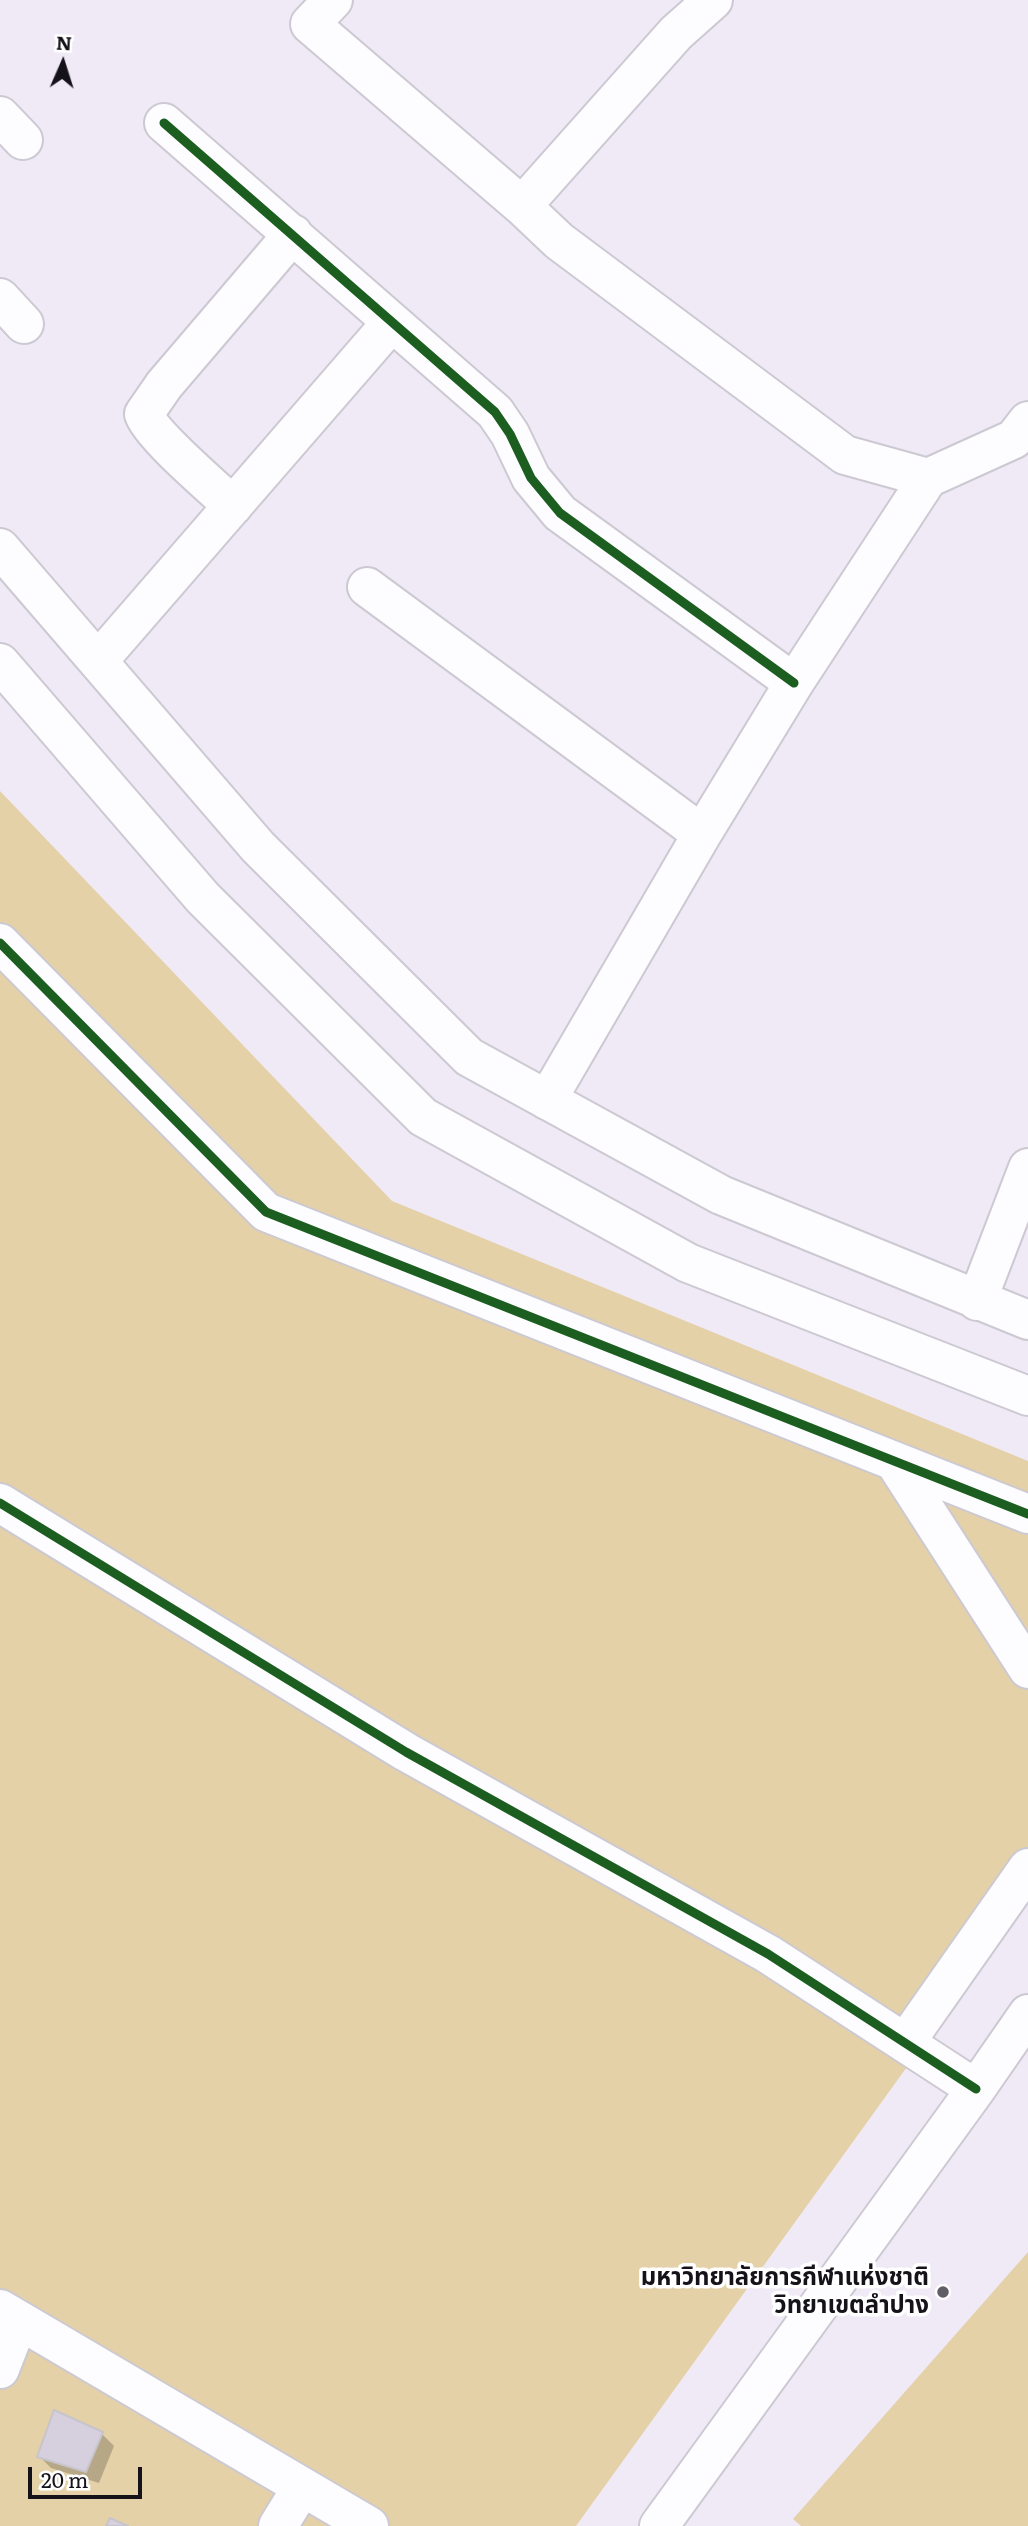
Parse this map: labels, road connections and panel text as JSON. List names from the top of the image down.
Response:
{
  "places": ["มหาวิทยาลัยการกีฬาแห่งชาติ วิทยาเขตลำปาง"],
  "scale_bar": "20 m",
  "north": "top"
}
